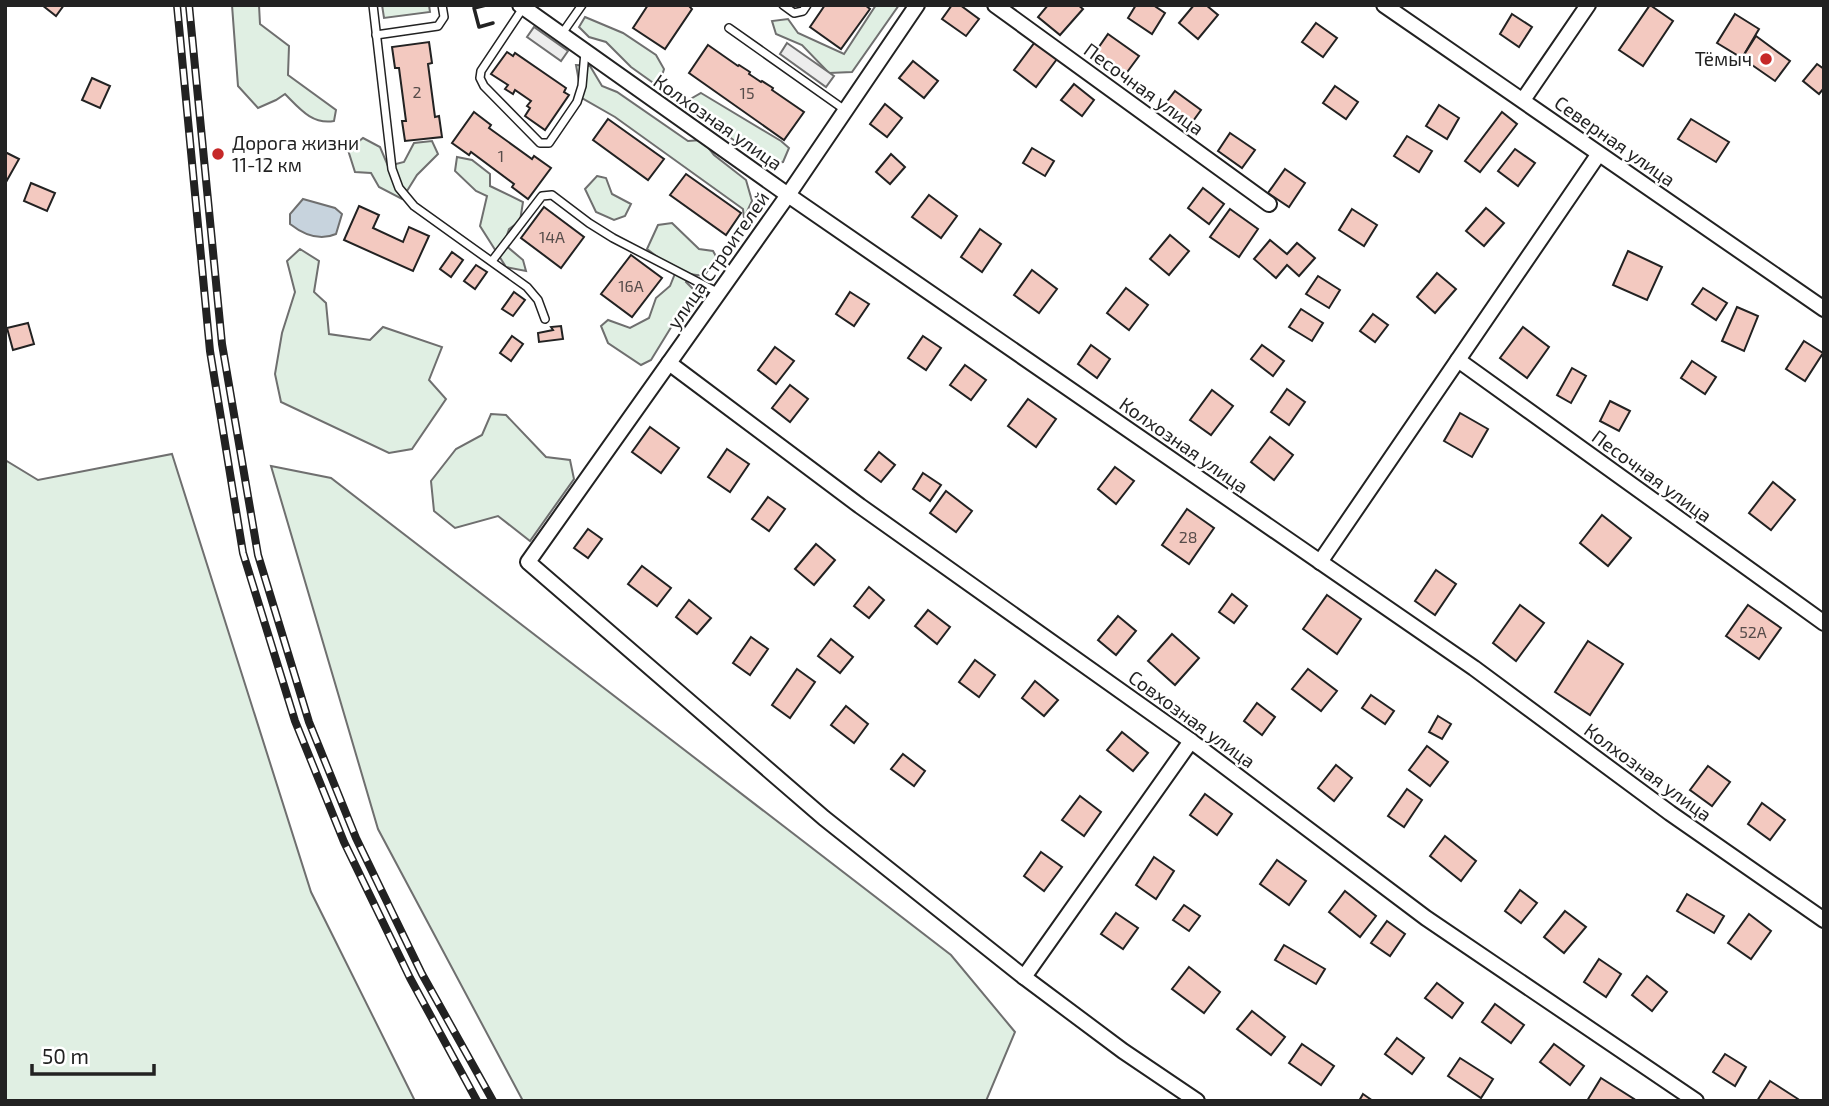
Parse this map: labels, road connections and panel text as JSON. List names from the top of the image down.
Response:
{
  "streets": {
    "street": [
      "Песочная улица",
      "Колхозная улица",
      "Северная улица",
      "улица Строителей",
      "Совхозная улица"
    ]
  },
  "crossings": [
    ["Колхозная улица", "улица Строителей"],
    ["улица Строителей", "Совхозная улица"]
  ],
  "places": ["Тёмыч", "Дорога жизни 11-12 км"],
  "house_numbers": [
    "2",
    "15",
    "1",
    "14А",
    "16А",
    "28",
    "52А"
  ],
  "scale_bar": "50 m"
}
